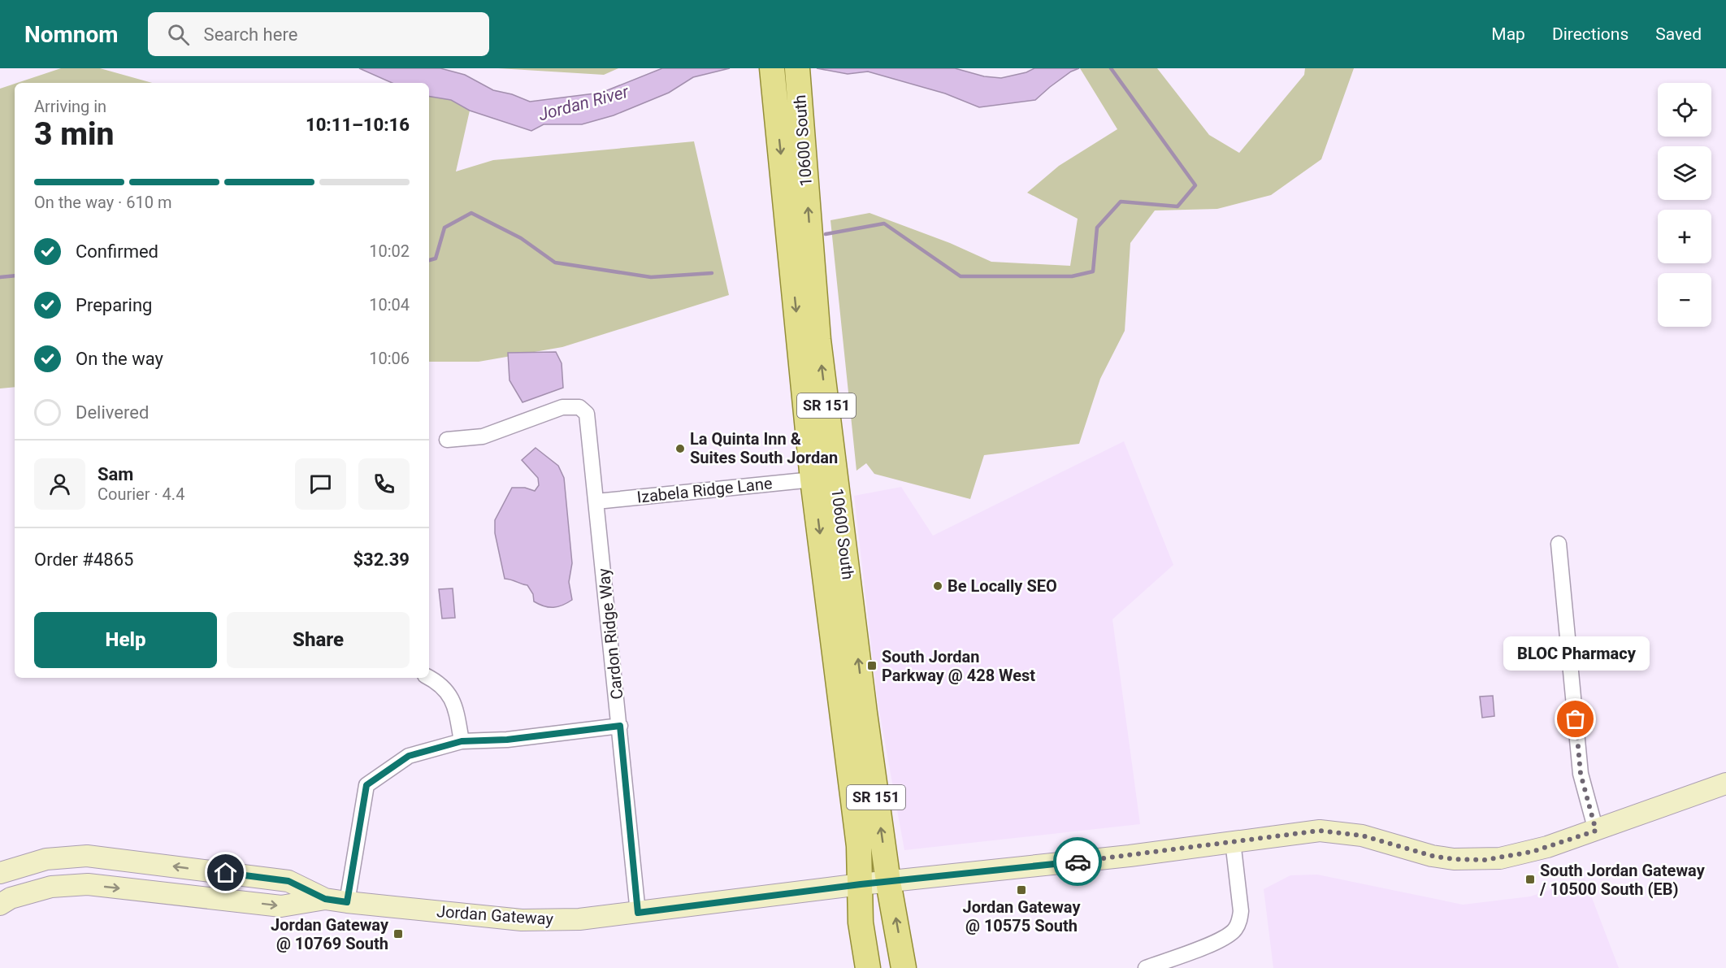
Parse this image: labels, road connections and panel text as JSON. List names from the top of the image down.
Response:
{
  "streets": {
    "main road": ["10600 South", "SR 151", "Jordan Gateway"],
    "street": ["Izabela Ridge Lane", "Cardon Ridge Way"]
  },
  "crossings": [
    ["10600 South", "Izabela Ridge Lane"],
    ["10600 South", "Jordan Gateway"],
    ["Izabela Ridge Lane", "Cardon Ridge Way"],
    ["Cardon Ridge Way", "Jordan Gateway"]
  ],
  "water": ["Jordan River"],
  "places": {
    "other": ["La Quinta Inn & Suites South Jordan", "Be Locally SEO", "BLOC Pharmacy"],
    "transit": [
      "South Jordan Parkway @ 428 West",
      "South Jordan Gateway / 10500 South (EB)",
      "Jordan Gateway @ 10575 South",
      "Jordan Gateway @ 10769 South"
    ]
  },
  "page": {
    "header": "Nomnom",
    "search": "Search here",
    "nav": ["Map", "Directions", "Saved"],
    "map_buttons": ["+", "−"],
    "heading": ["3 min", "Arriving in", "10:11–10:16"],
    "panel": [
      "Sam",
      "Courier · 4.4",
      "Order #4865",
      "$32.39"
    ],
    "bar": "On the way · 610 m",
    "list": [
      ["Confirmed", "10:02"],
      ["Preparing", "10:04"],
      ["On the way", "10:06"],
      "Delivered"
    ],
    "buttons": ["Help", "Share"],
    "bubble": "BLOC Pharmacy"
  }
}
